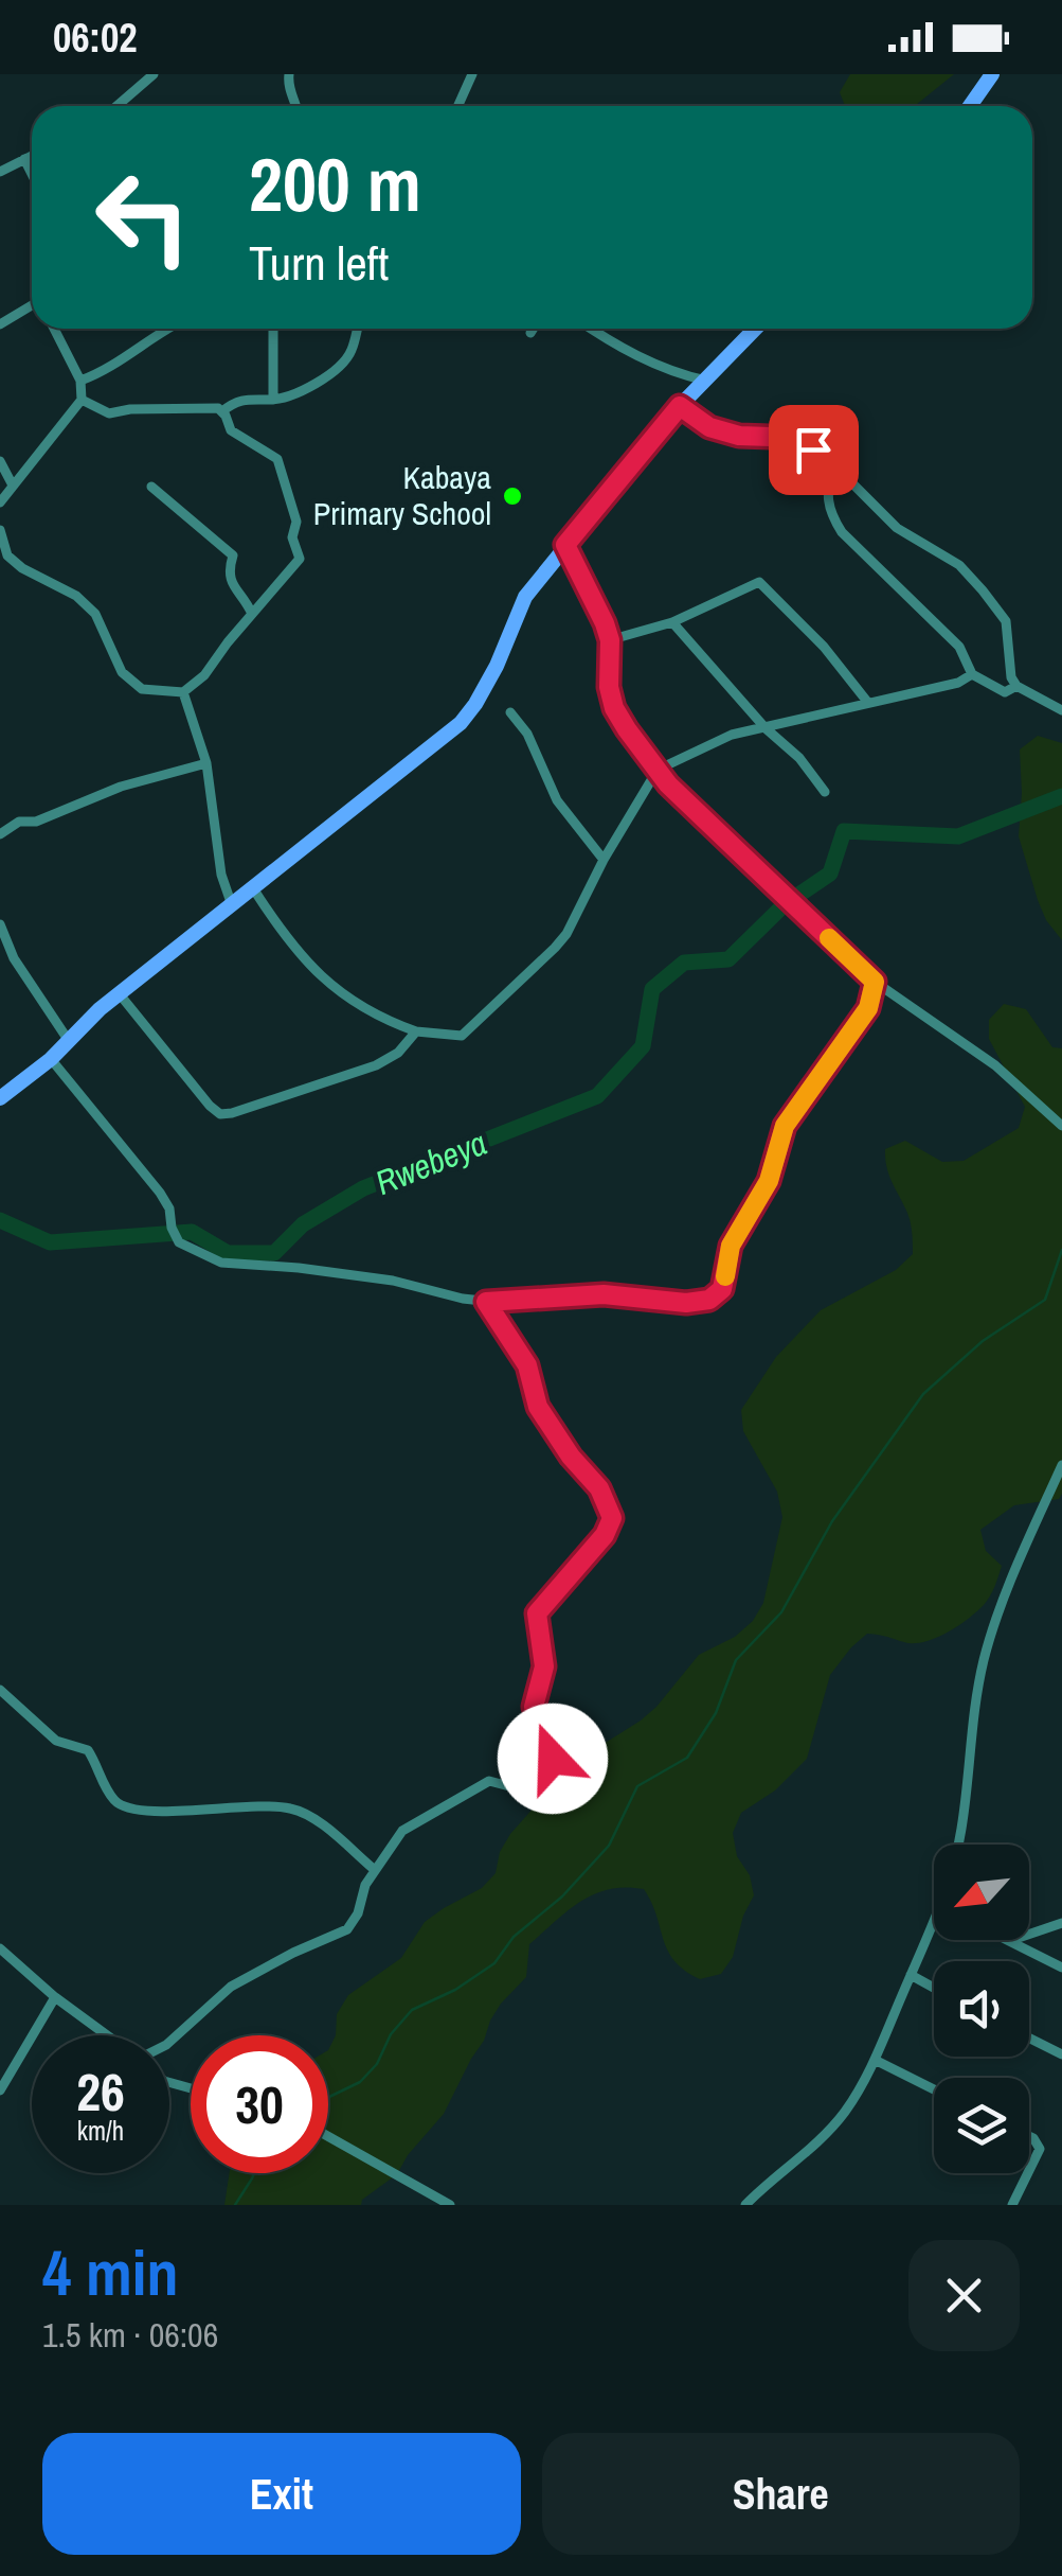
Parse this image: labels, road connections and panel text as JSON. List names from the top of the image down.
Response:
{
  "water": ["Rwebeya"],
  "places": ["Kabaya Primary School"],
  "north": "bottom left",
  "page": {
    "status": "06:02",
    "turn": ["200 m", "Turn left"],
    "speed": "26 km/h",
    "limit": "30",
    "heading": ["4 min", "1.5 km · 06:06"],
    "buttons": ["Exit", "Share"]
  }
}
